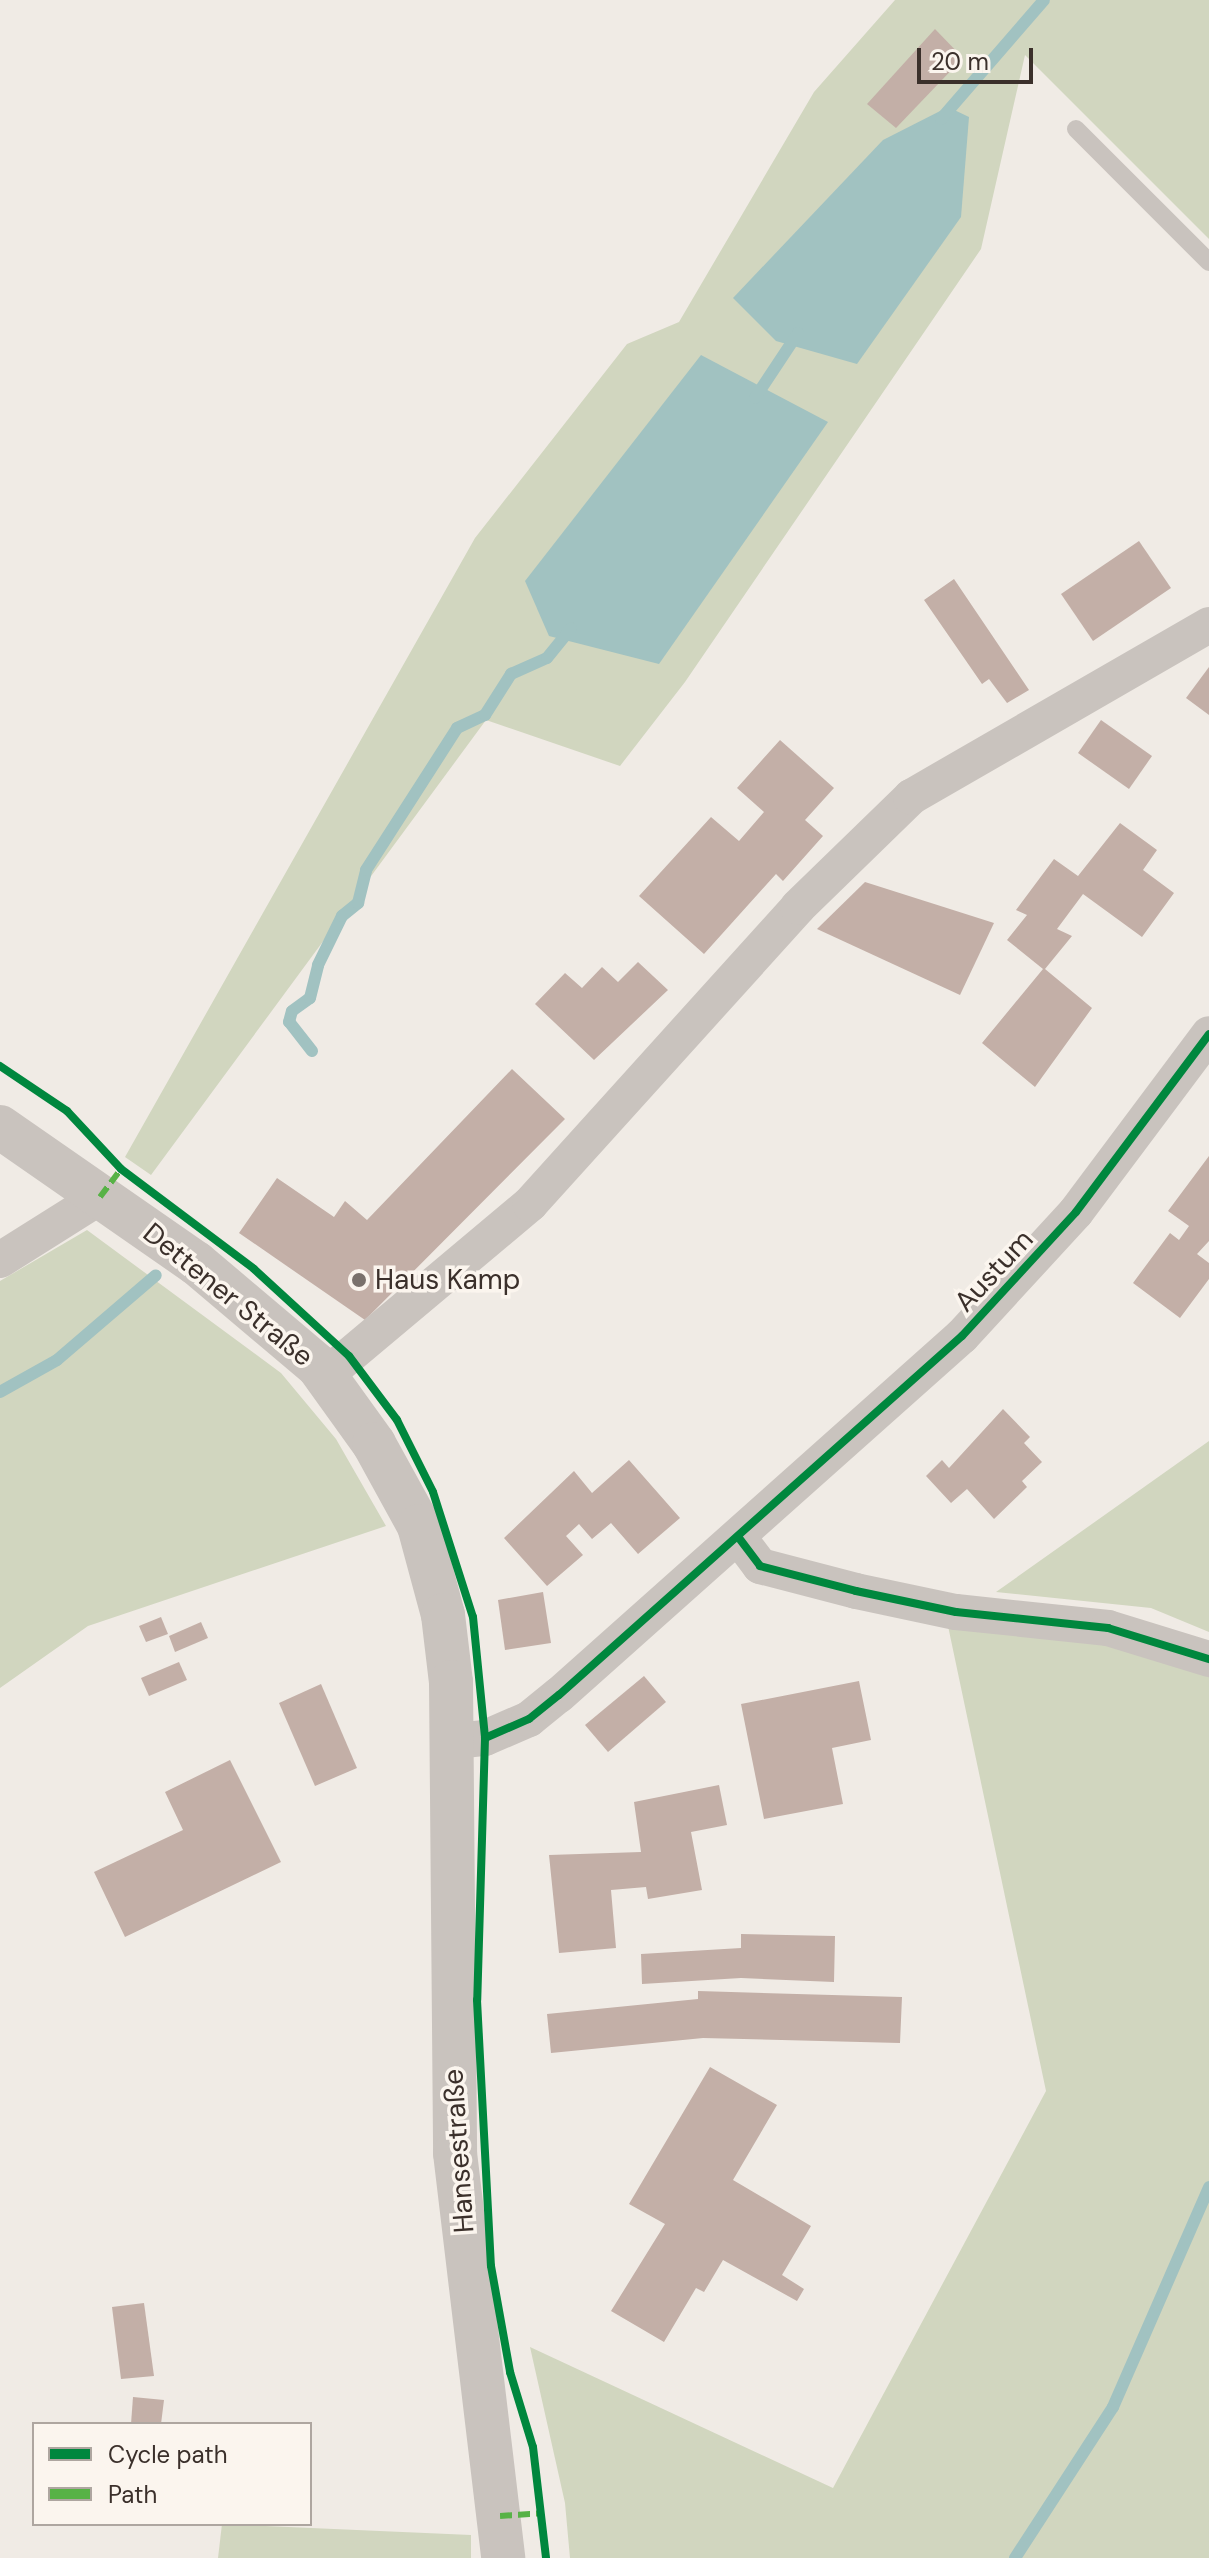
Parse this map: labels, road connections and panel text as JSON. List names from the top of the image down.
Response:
{
  "streets": {
    "street": ["Austum", "Dettener Straße", "Hansestraße"]
  },
  "crossings": [
    ["Austum", "Dettener Straße"],
    ["Austum", "Hansestraße"],
    ["Dettener Straße", "Hansestraße"]
  ],
  "places": ["Haus Kamp"],
  "legend": ["Cycle path", "Path"],
  "scale_bar": "20 m"
}
